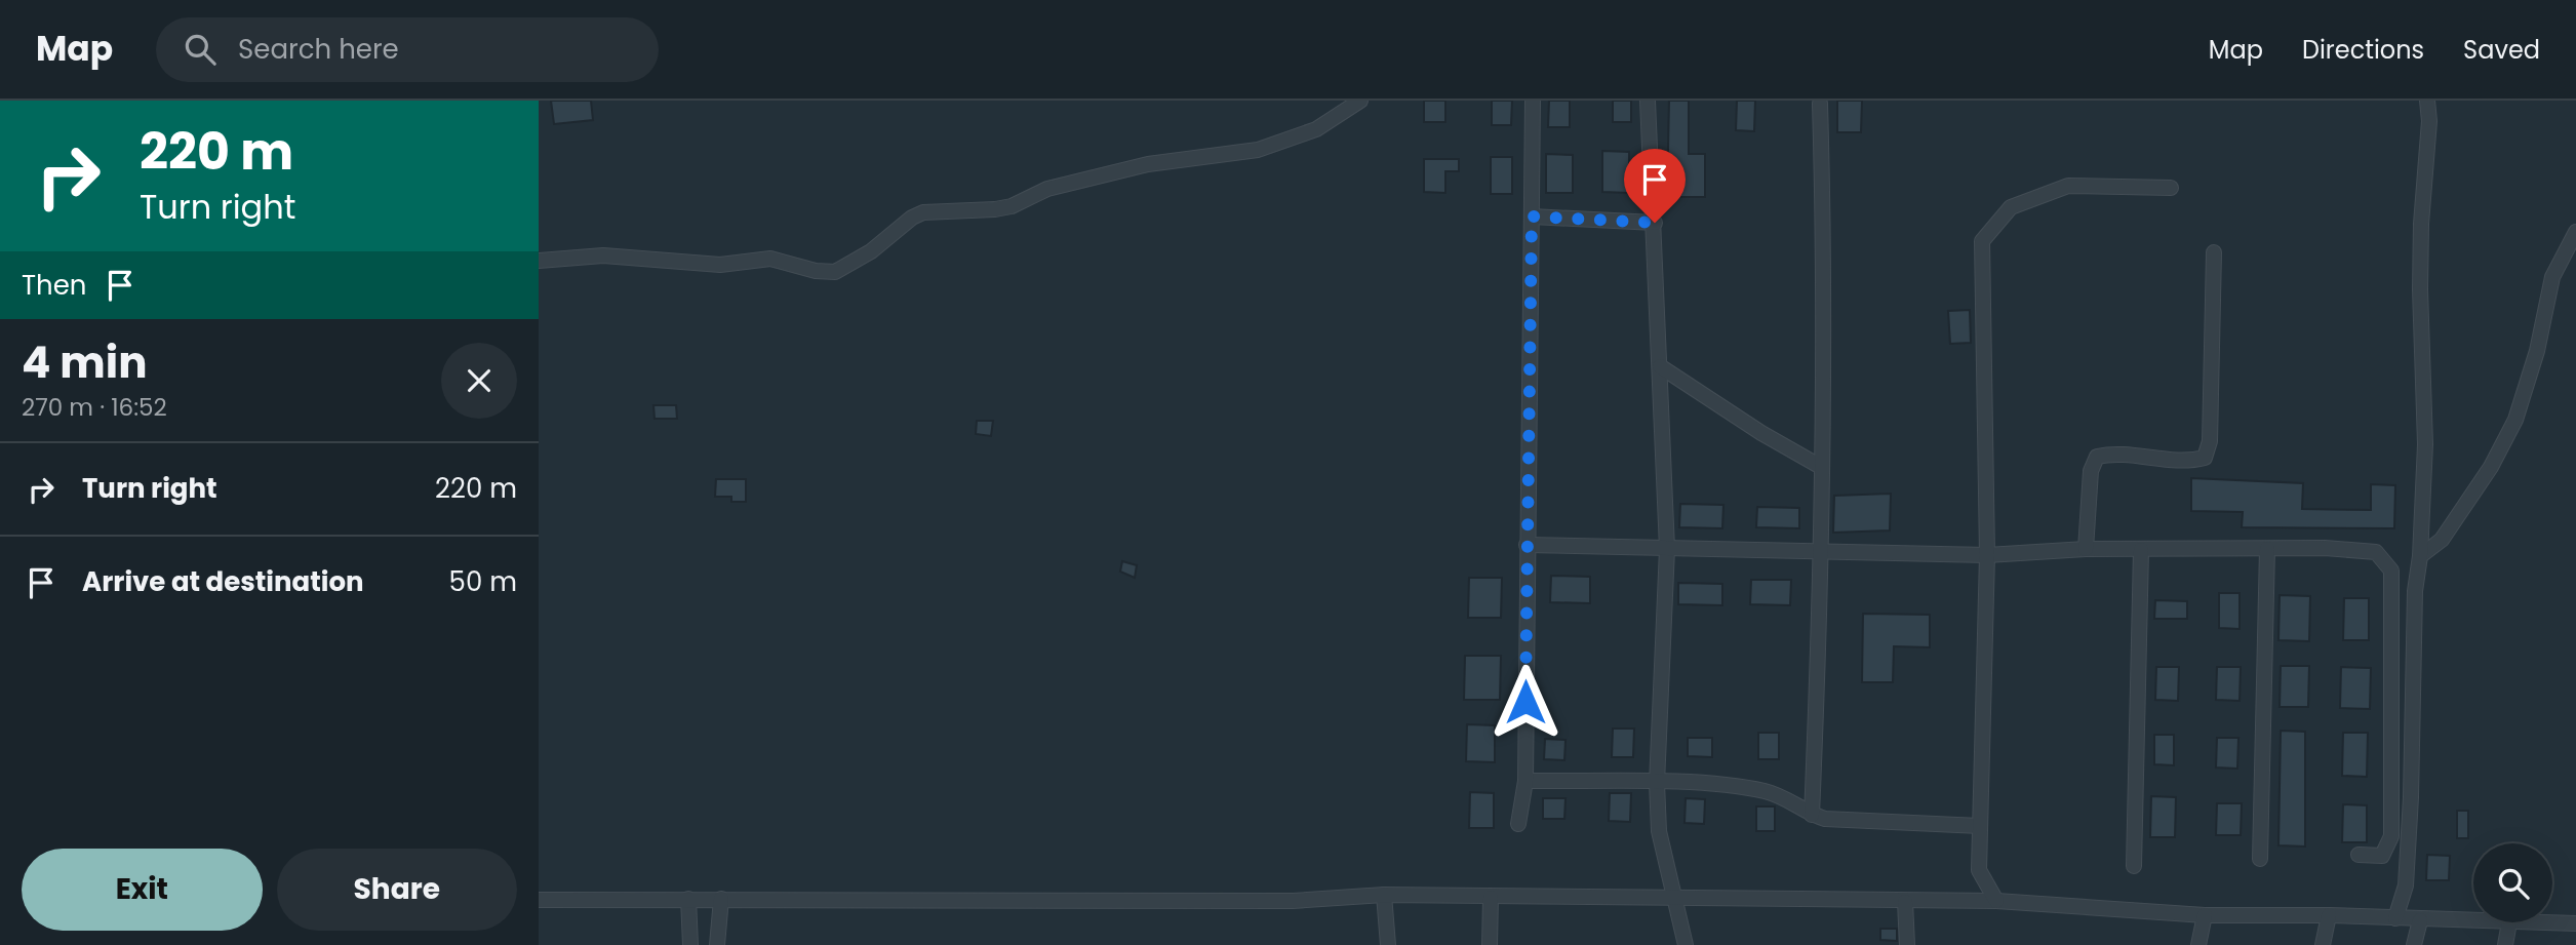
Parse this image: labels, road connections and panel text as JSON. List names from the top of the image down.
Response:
{
  "page": {
    "header": "Map",
    "search": "Search here",
    "nav": ["Map", "Directions", "Saved"],
    "turn": ["220 m", "Turn right"],
    "then": "Then",
    "heading": ["4 min", "270 m · 16:52"],
    "list": [
      {
        "name": "Turn right",
        "value": "220 m"
      },
      {
        "name": "Arrive at destination",
        "value": "50 m"
      }
    ],
    "buttons": ["Exit", "Share"]
  }
}
